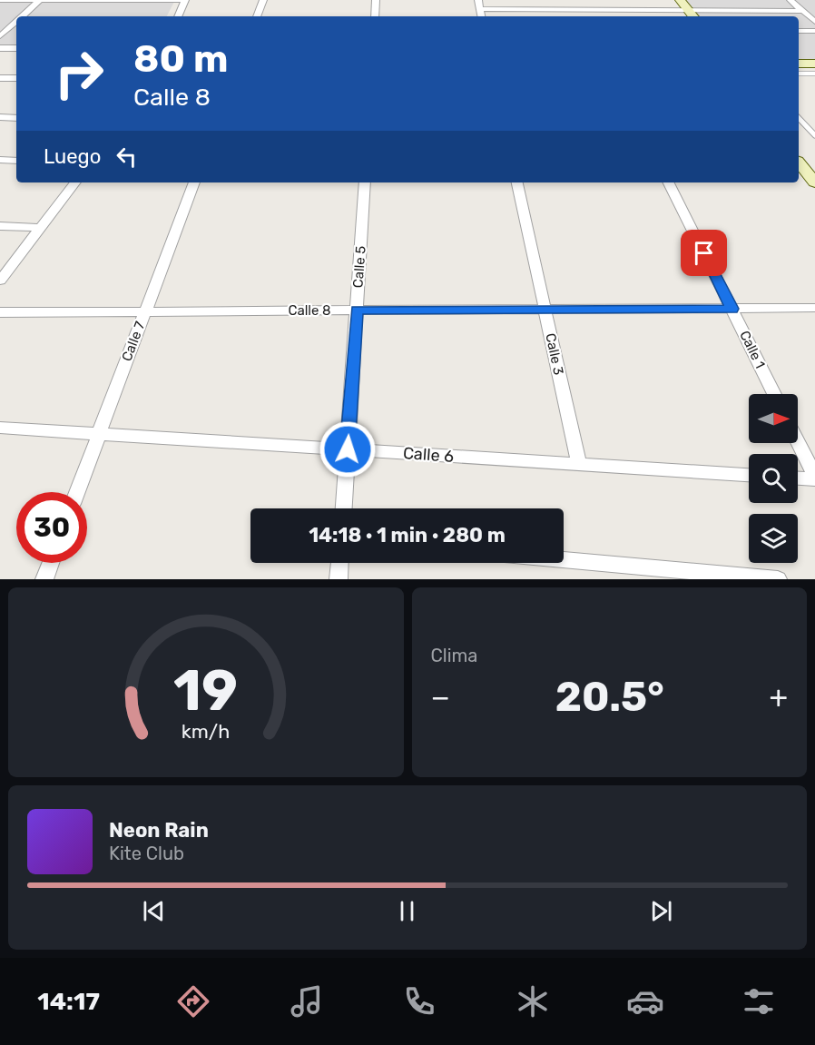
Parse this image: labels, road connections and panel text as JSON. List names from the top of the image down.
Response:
{
  "streets": {
    "street": [
      "Calle 5",
      "Calle 8",
      "Calle 7",
      "Calle 1",
      "Calle 3",
      "Calle 6"
    ]
  },
  "crossings": [
    ["Calle 5", "Calle 8"],
    ["Calle 5", "Calle 6"],
    ["Calle 8", "Calle 7"],
    ["Calle 8", "Calle 1"],
    ["Calle 8", "Calle 3"],
    ["Calle 7", "Calle 6"],
    ["Calle 3", "Calle 6"]
  ],
  "north": "right",
  "page": {
    "turn": ["80 m", "Calle 8"],
    "then": "Luego",
    "limit": "30",
    "trip": "14:18 · 1 min · 280 m",
    "tile": "Clima",
    "heat": ["−", "20.5°", "+"],
    "song": ["Neon Rain", "Kite Club"],
    "tabs": "14:17",
    "gauge": ["19", "km/h"]
  }
}
